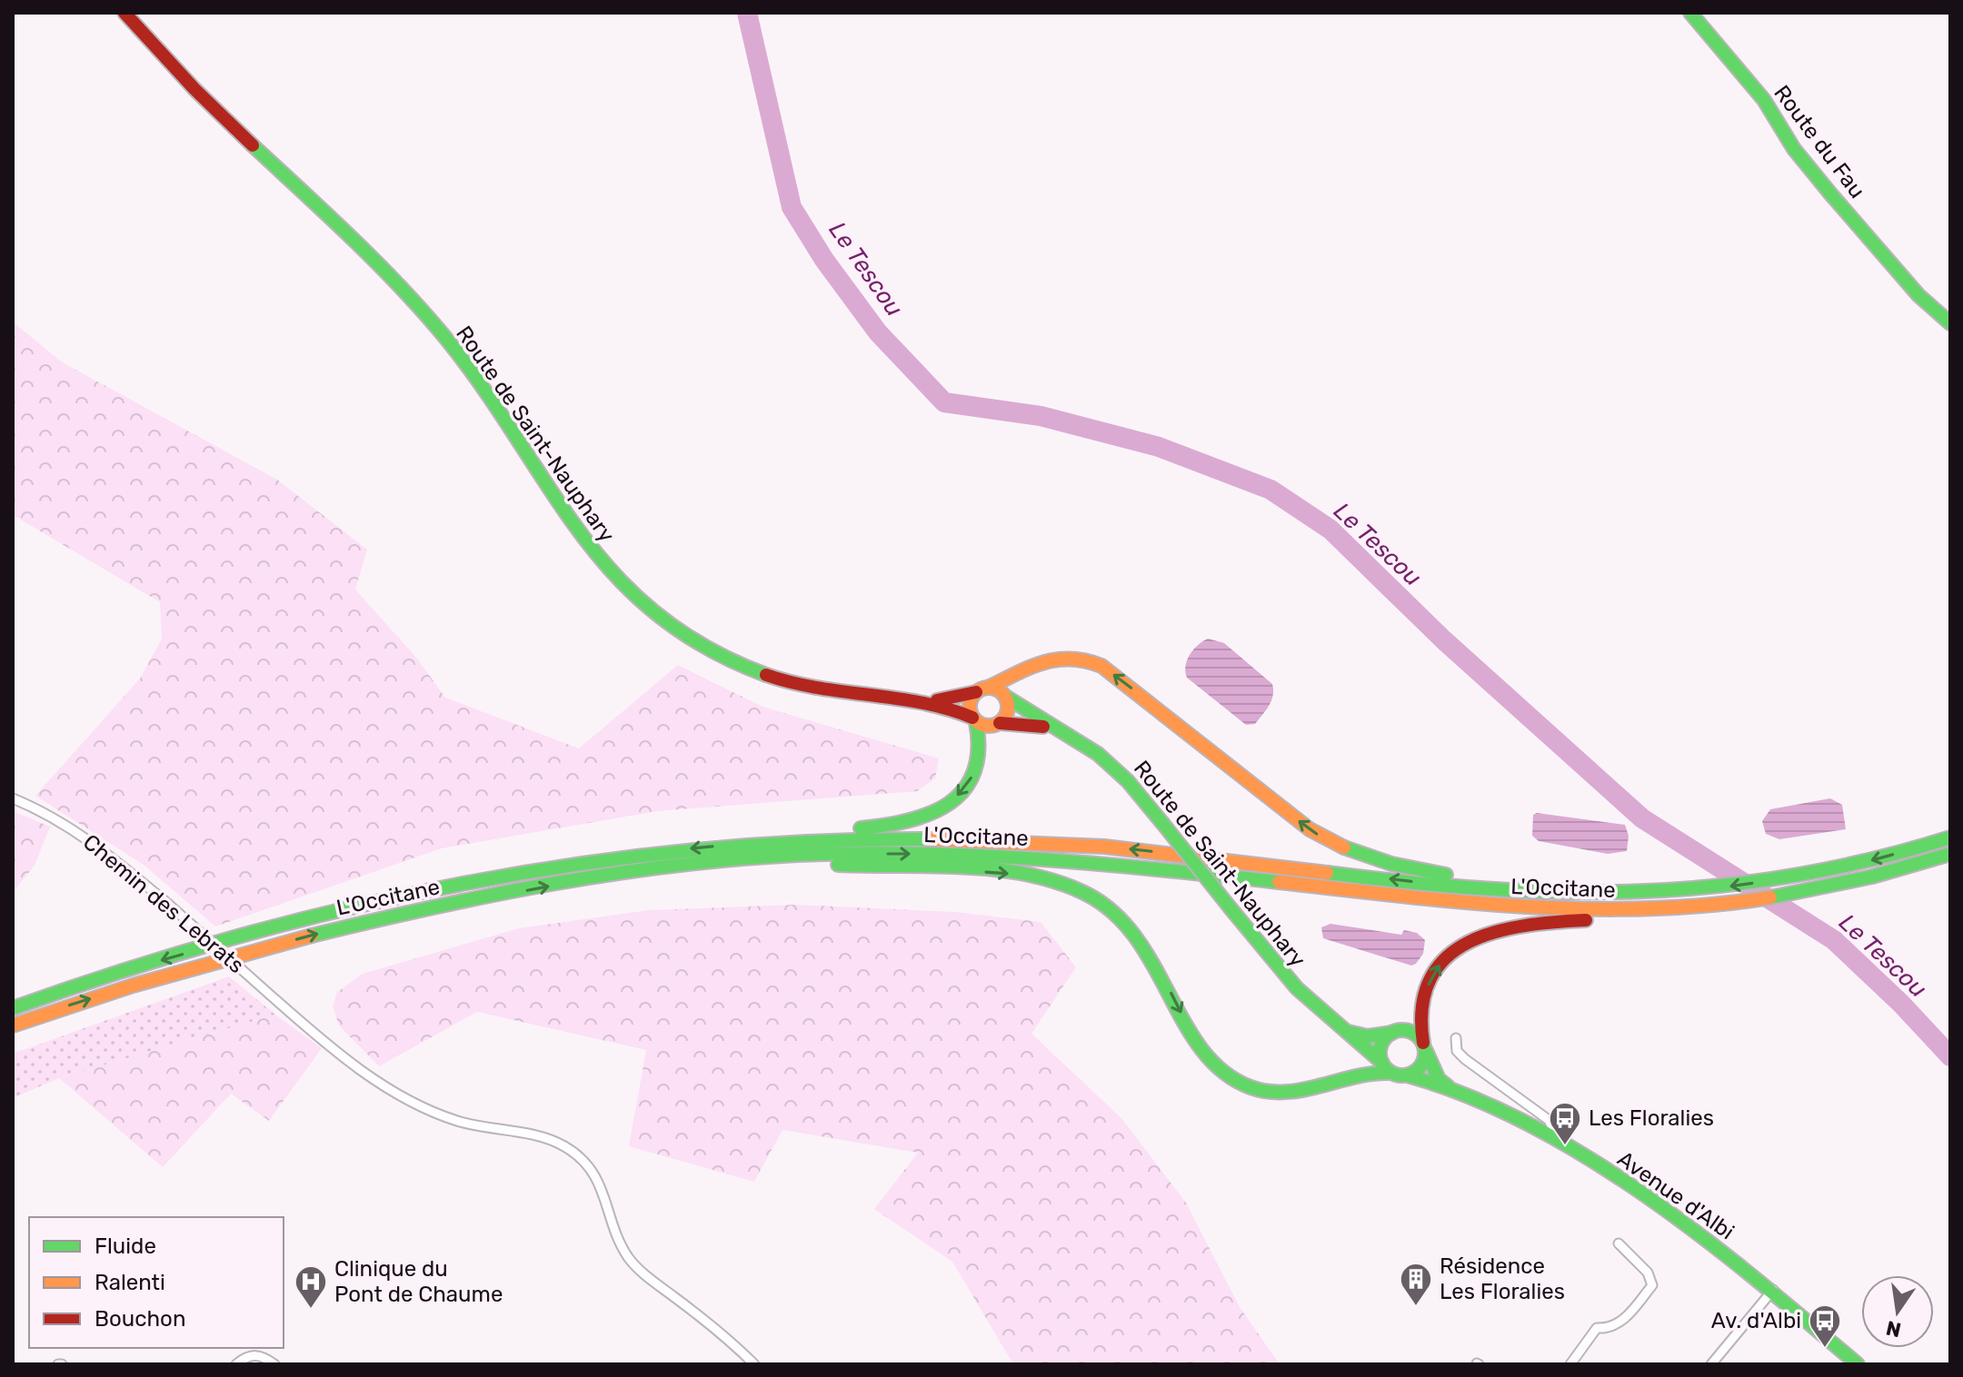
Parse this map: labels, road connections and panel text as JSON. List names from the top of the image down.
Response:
{
  "streets": {
    "main road": [
      "Route du Fau",
      "Route de Saint-Nauphary",
      "L'Occitane",
      "Avenue d'Albi"
    ],
    "street": ["Chemin des Lebrats"]
  },
  "crossings": [
    ["Route de Saint-Nauphary", "L'Occitane"],
    ["Route de Saint-Nauphary", "Avenue d'Albi"]
  ],
  "water": ["Le Tescou"],
  "places": {
    "bus stop": ["Les Floralies", "Av. d'Albi"],
    "building": ["Résidence Les Floralies"],
    "hospital": ["Clinique du Pont de Chaume"]
  },
  "legend": ["Fluide", "Ralenti", "Bouchon"],
  "north": "bottom"
}
